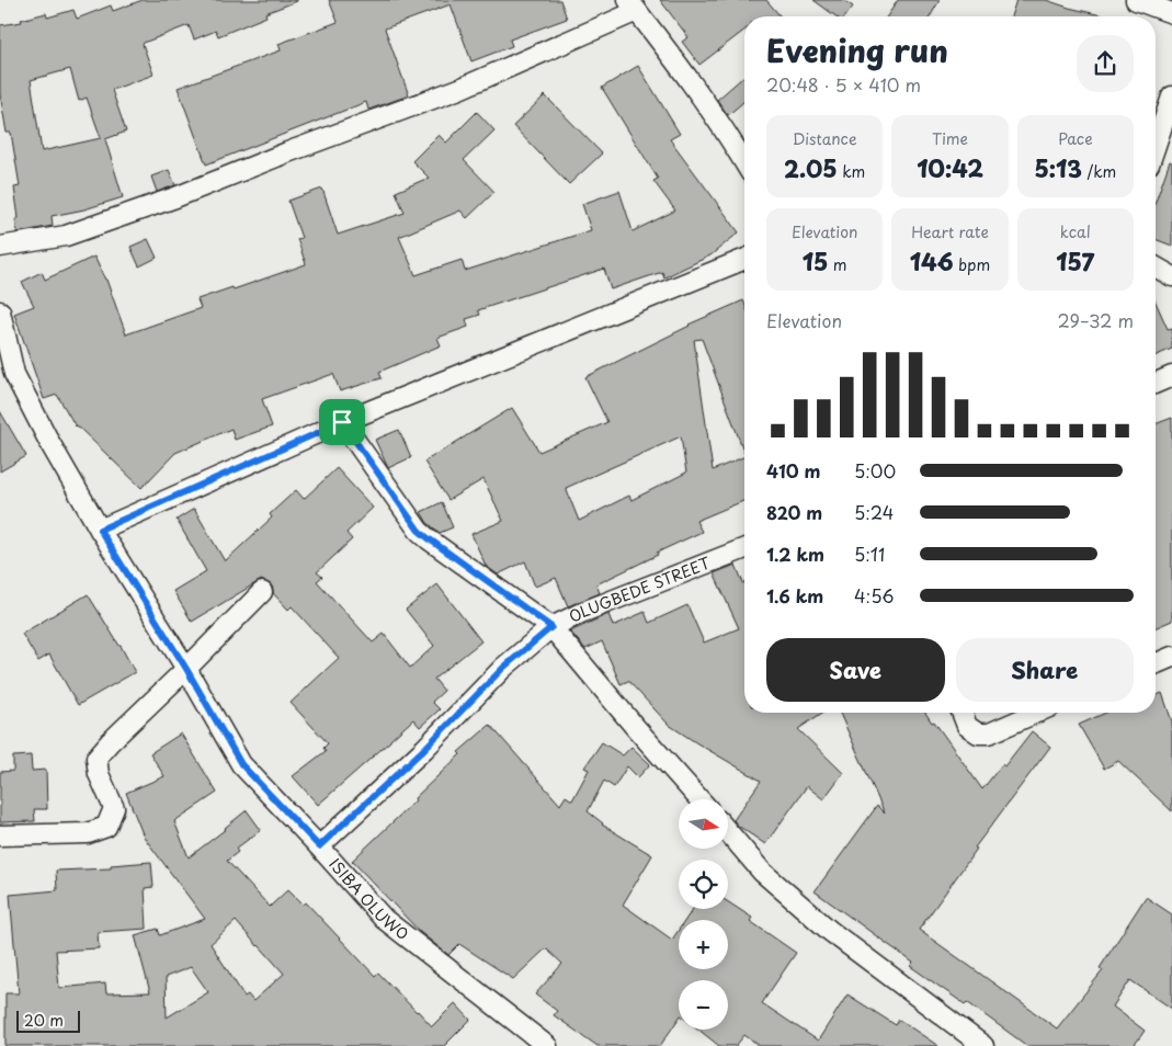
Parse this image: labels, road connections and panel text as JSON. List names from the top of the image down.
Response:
{
  "streets": {
    "street": ["OLUGBEDE STREET", "ISIBA OLUWO"]
  },
  "crossings": [
    ["OLUGBEDE STREET", "ISIBA OLUWO"]
  ],
  "scale_bar": "20 m",
  "north": "right",
  "page": {
    "heading": ["Evening run", "20:48 · 5 × 410 m"],
    "stats": [
      ["Distance", "2.05 km"],
      ["Time", "10:42"],
      ["Pace", "5:13 /km"],
      ["Elevation", "15 m"],
      ["Heart rate", "146 bpm"],
      ["kcal", "157"]
    ],
    "chart": ["Elevation", "29–32 m"],
    "list": [
      {
        "name": "410 m",
        "note": "5:00"
      },
      {
        "name": "820 m",
        "note": "5:24"
      },
      {
        "name": "1.2 km",
        "note": "5:11"
      },
      {
        "name": "1.6 km",
        "note": "4:56"
      }
    ],
    "buttons": ["Save", "Share"],
    "map_buttons": ["+", "−"],
    "scale": "20 m"
  }
}
